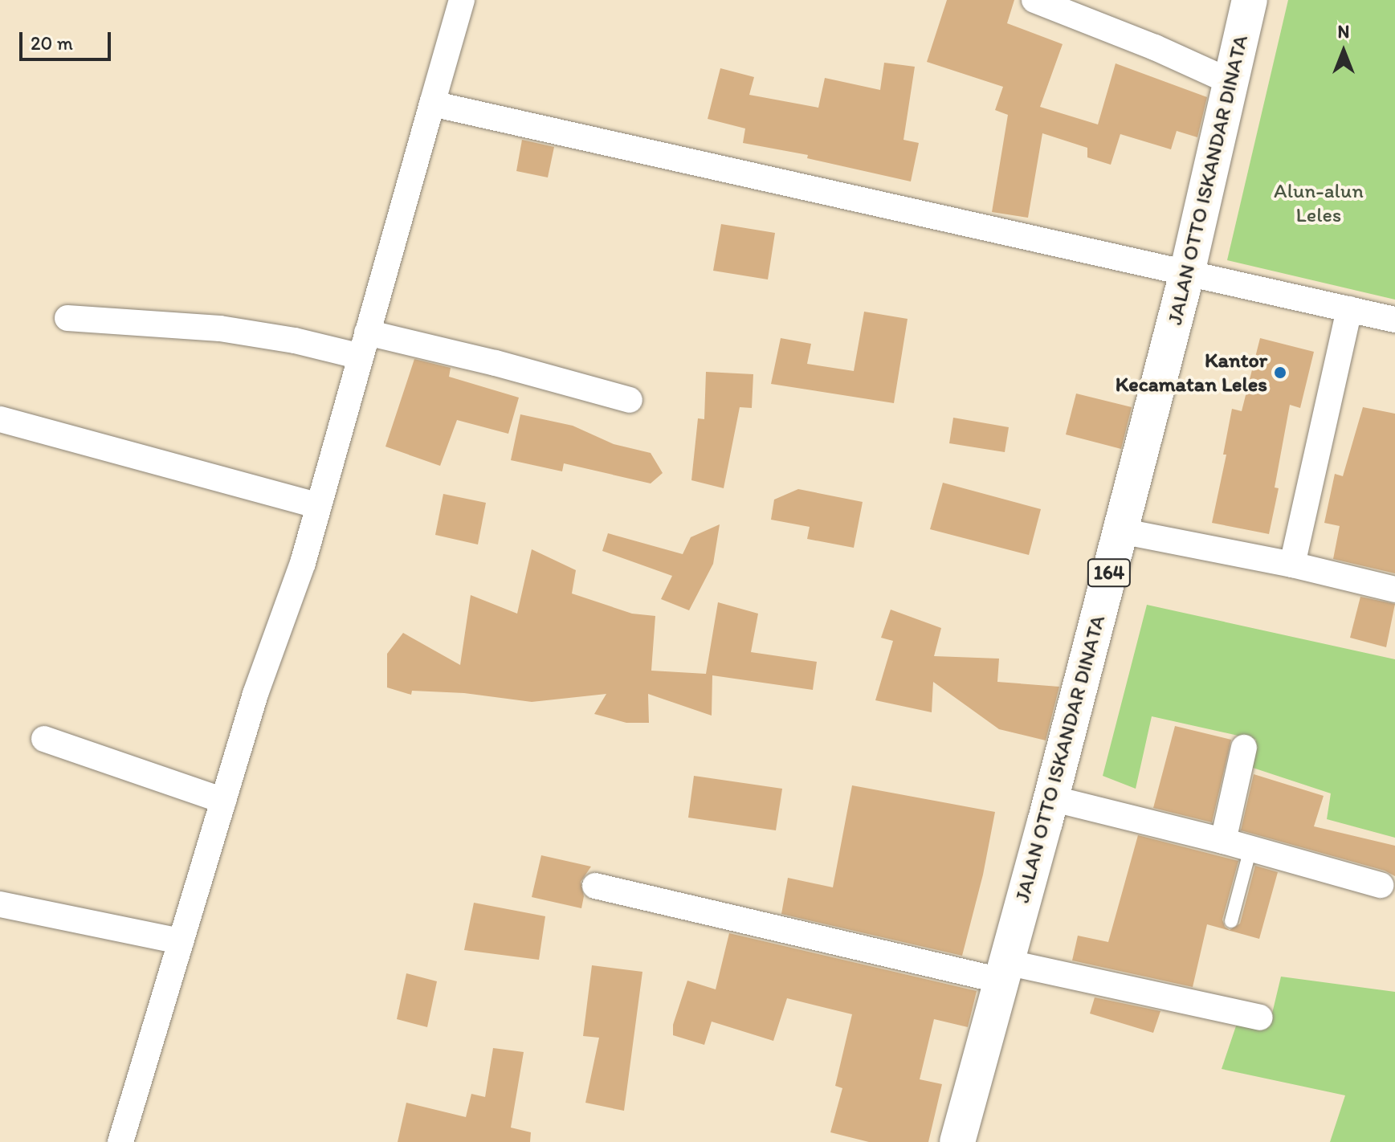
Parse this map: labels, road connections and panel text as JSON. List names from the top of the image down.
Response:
{
  "streets": {
    "main road": ["JALAN OTTO ISKANDAR DINATA", "164"]
  },
  "parks": ["Alun-alun Leles"],
  "places": ["Kantor Kecamatan Leles"],
  "scale_bar": "20 m",
  "north": "top"
}
